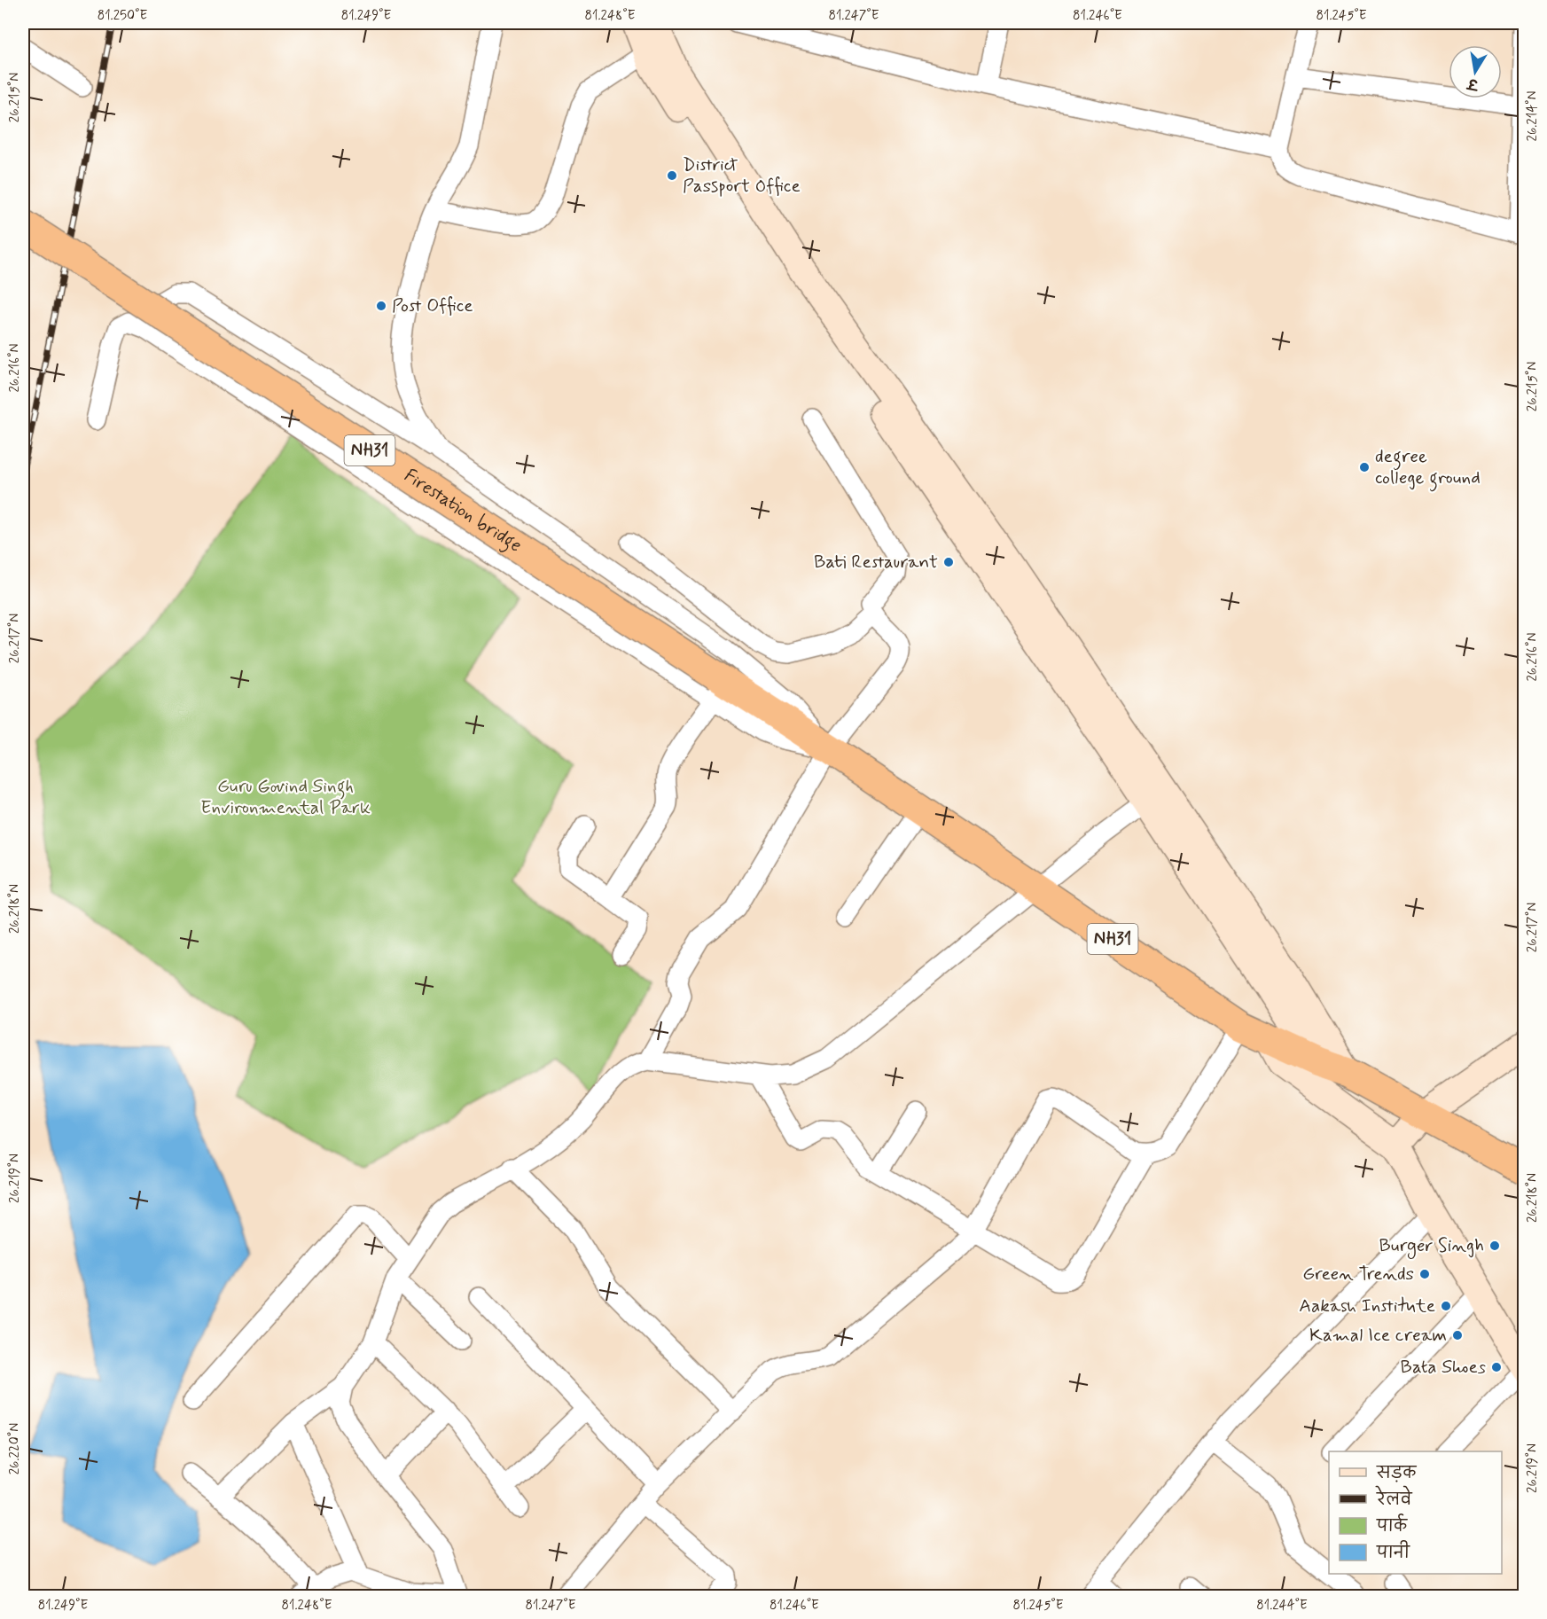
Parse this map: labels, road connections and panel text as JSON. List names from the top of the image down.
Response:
{
  "streets": {
    "highway": ["NH31", "Firestation bridge"]
  },
  "crossings": [
    ["NH31", "Firestation bridge"]
  ],
  "parks": ["Guru Govind Singh Environmental Park"],
  "places": [
    "District Passport Office",
    "Post Office",
    "degree college ground",
    "Bati Restaurant",
    "Burger Singh",
    "Green Trends",
    "Aakash Institute",
    "Kamal Ice cream",
    "Bata Shoes"
  ],
  "legend": [
    "सड़क",
    "रेलवे",
    "पार्क",
    "पानी"
  ],
  "north": "bottom",
  "coordinates": [
    "81.250°E",
    "81.249°E",
    "81.248°E",
    "81.247°E",
    "81.246°E",
    "81.245°E",
    "26.215°N",
    "26.214°N",
    "26.216°N",
    "26.217°N",
    "26.218°N",
    "26.219°N",
    "26.220°N",
    "81.244°E"
  ]
}
